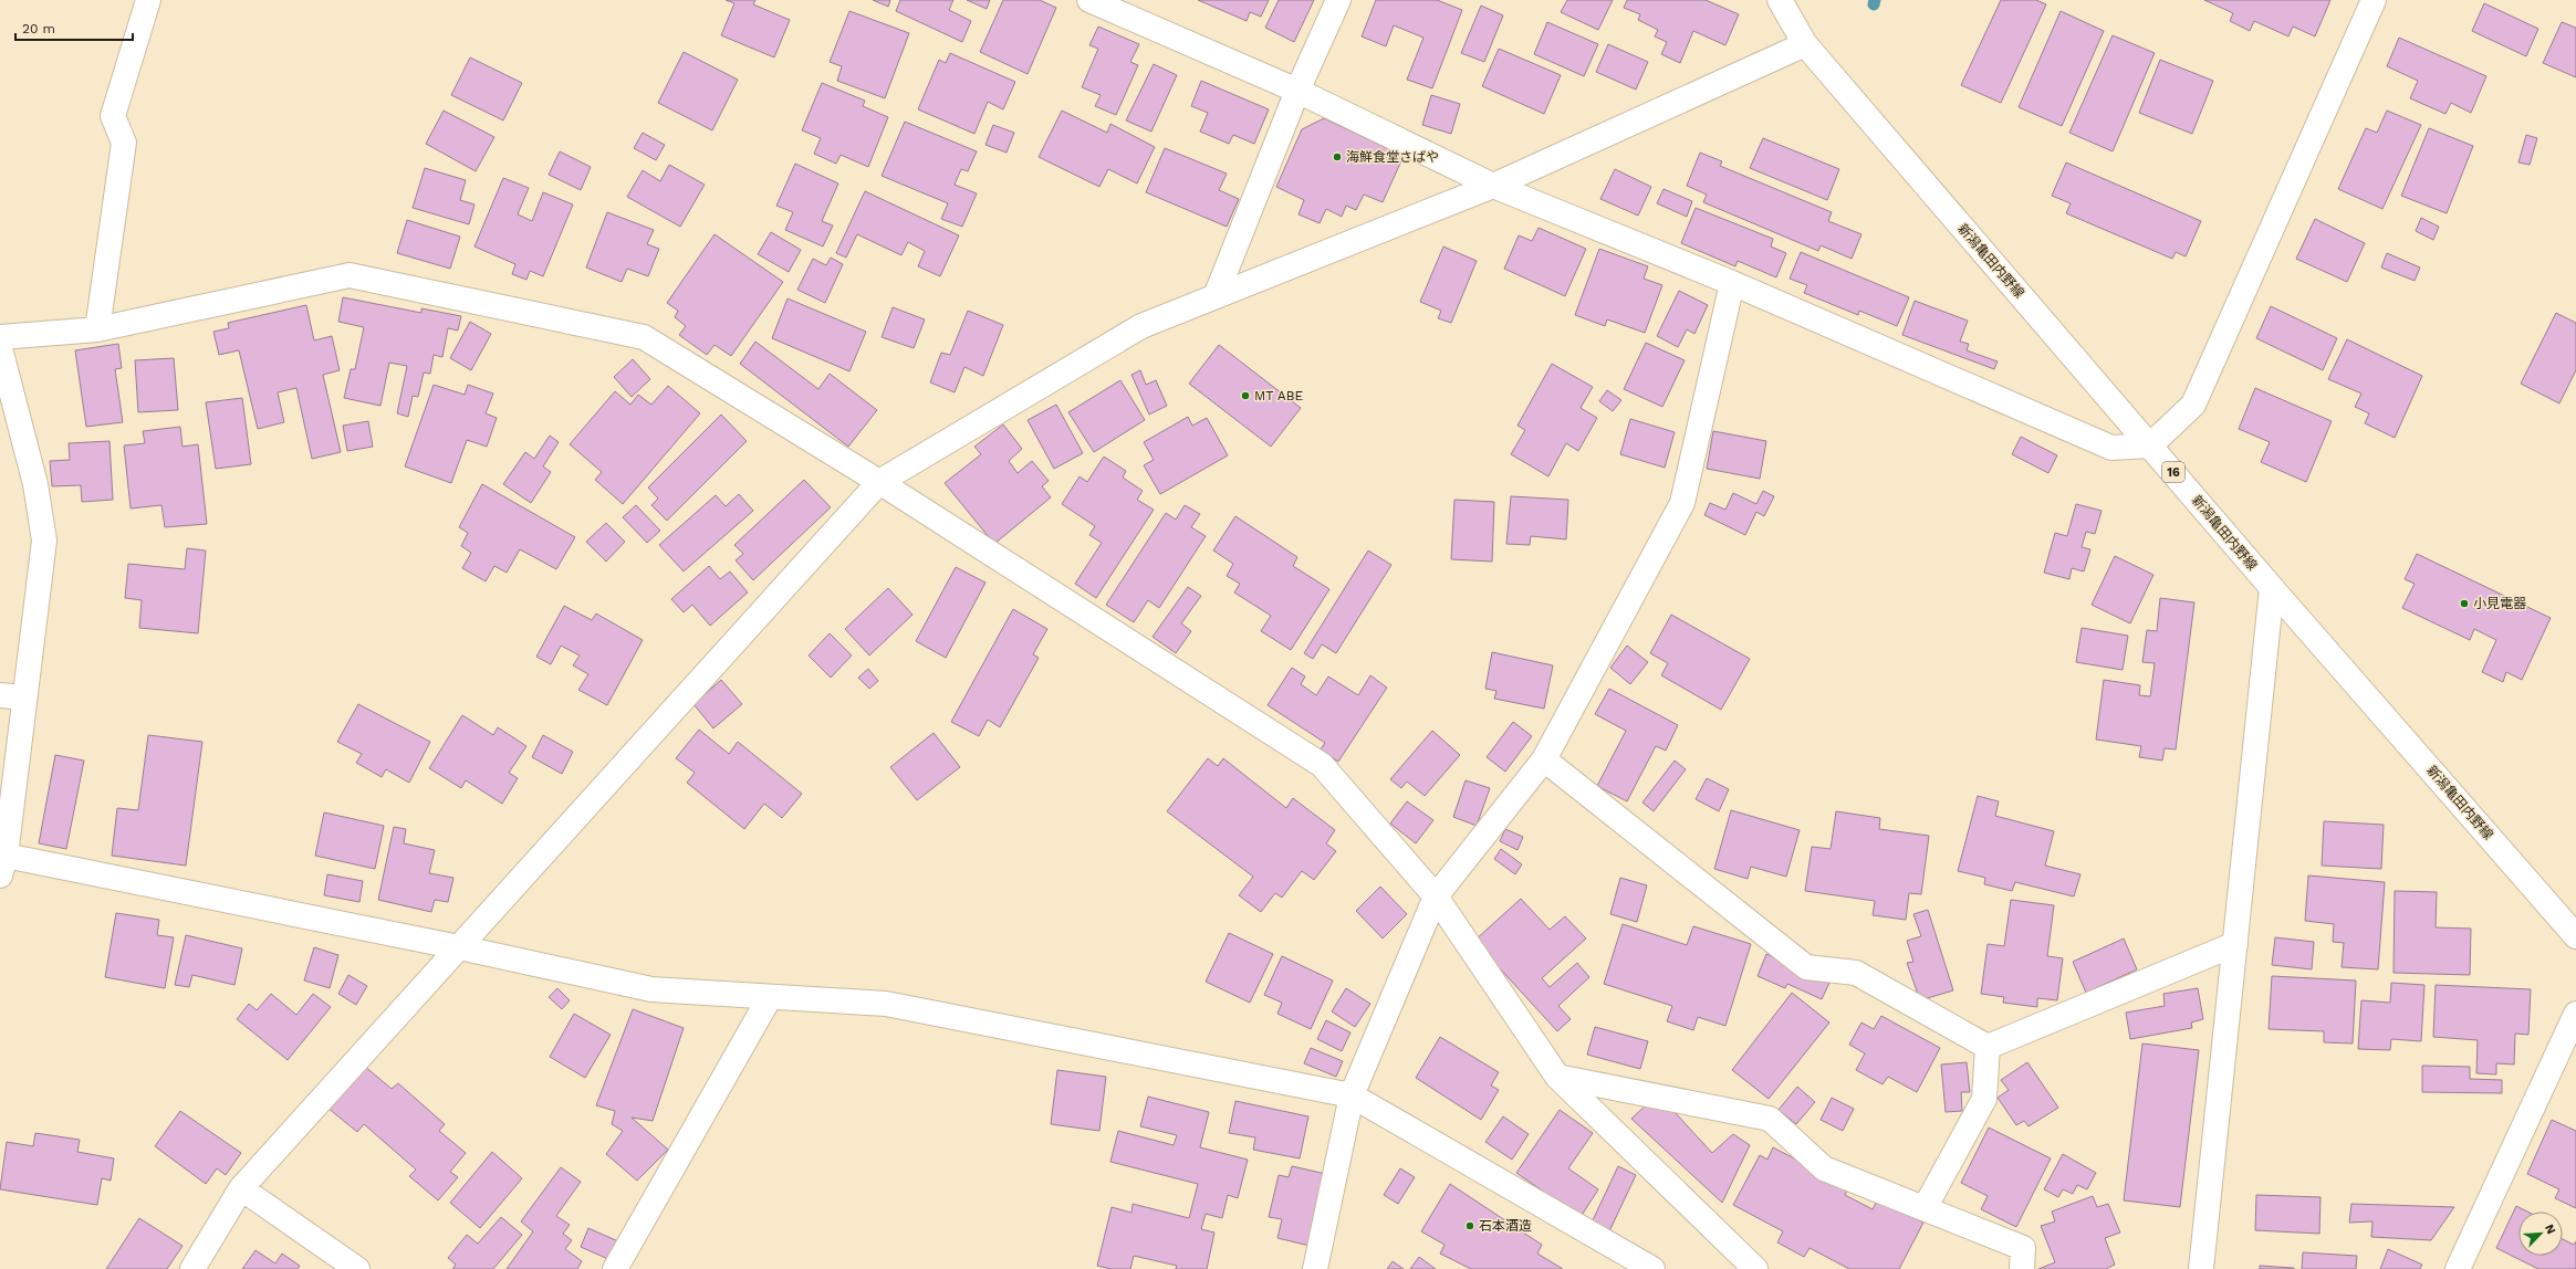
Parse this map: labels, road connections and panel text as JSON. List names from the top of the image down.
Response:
{
  "streets": {
    "street": ["新潟亀田内野線", "16"]
  },
  "places": [
    "海鮮食堂さばや",
    "MT ABE",
    "小見電器",
    "石本酒造"
  ],
  "scale_bar": "20 m",
  "north": "top right"
}
